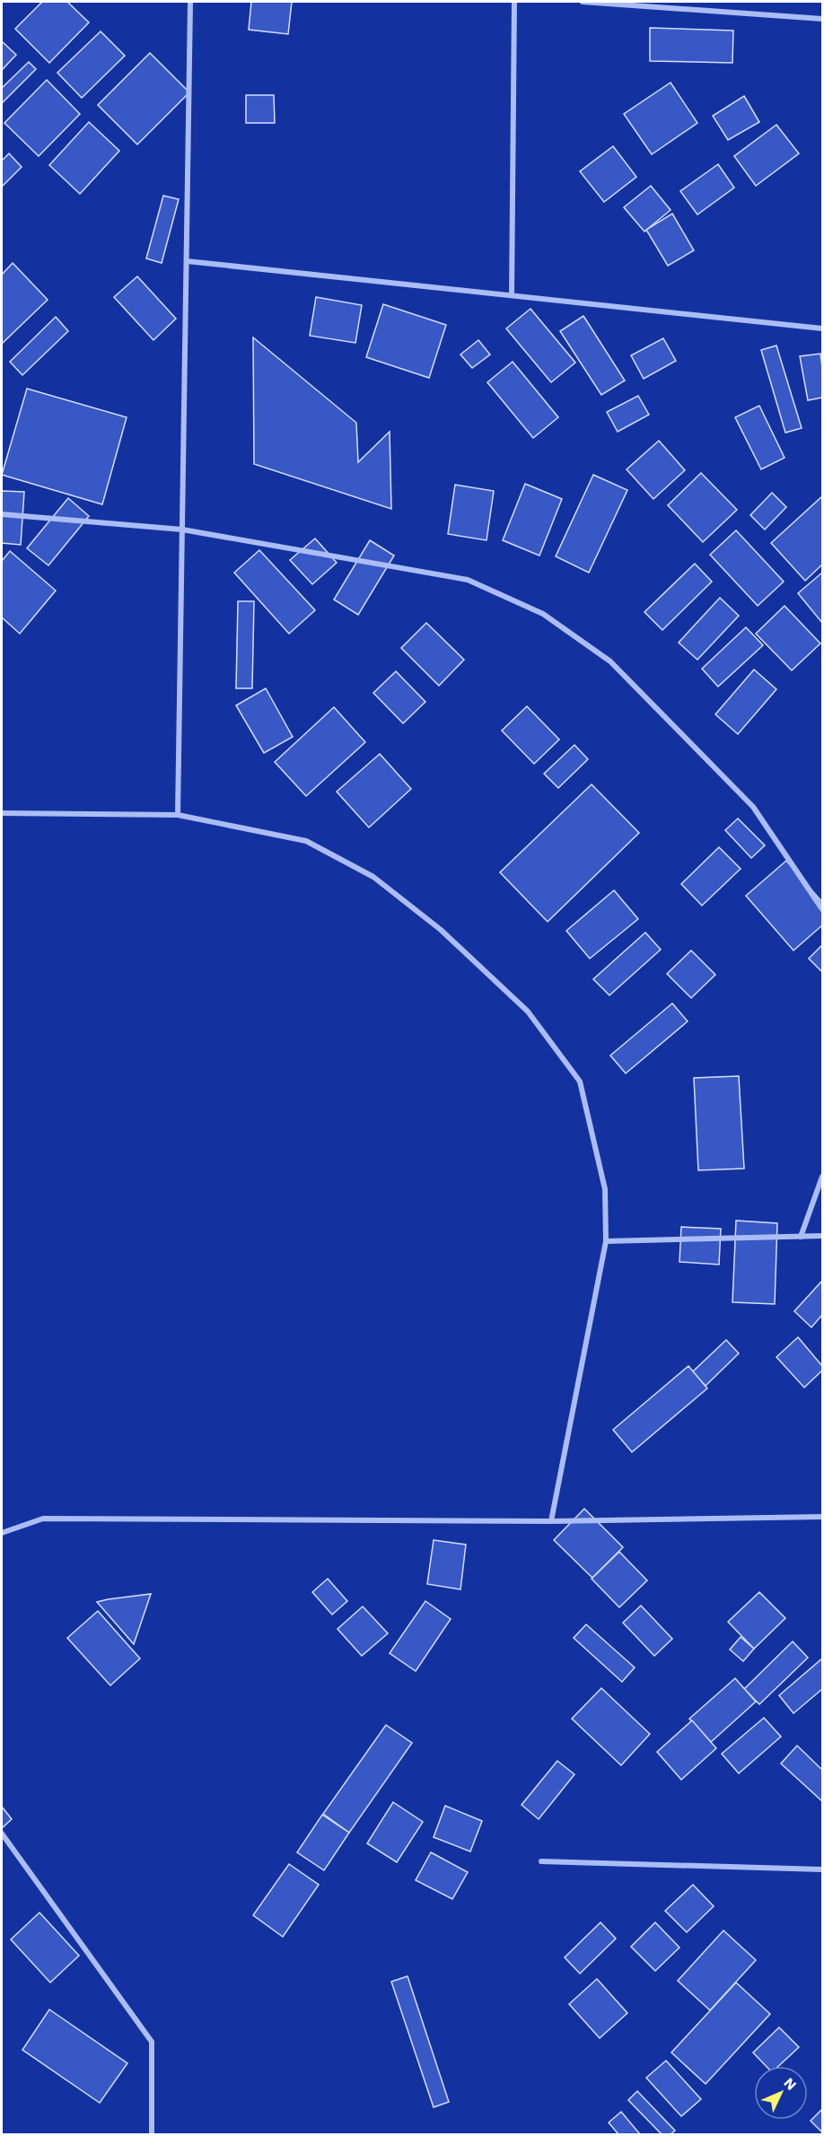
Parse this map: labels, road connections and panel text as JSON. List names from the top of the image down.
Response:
{
  "north": "top right"
}
